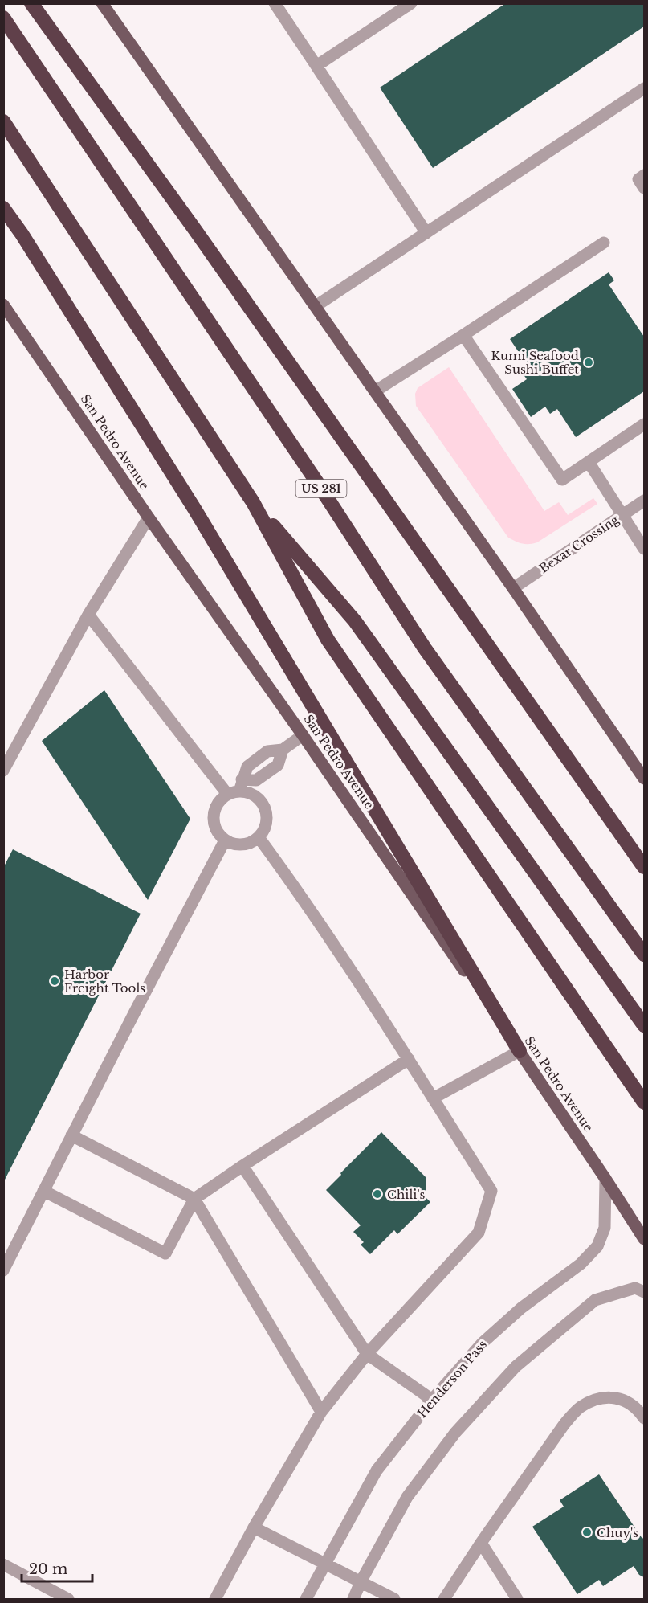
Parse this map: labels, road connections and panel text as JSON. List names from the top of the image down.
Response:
{
  "streets": {
    "highway": ["US 281"],
    "main road": ["San Pedro Avenue"],
    "street": ["Bexar Crossing", "Henderson Pass"]
  },
  "crossings": [
    ["San Pedro Avenue", "Henderson Pass"]
  ],
  "places": [
    "Kumi Seafood Sushi Buffet",
    "Harbor Freight Tools",
    "Chili's",
    "Chuy's"
  ],
  "scale_bar": "20 m"
}
